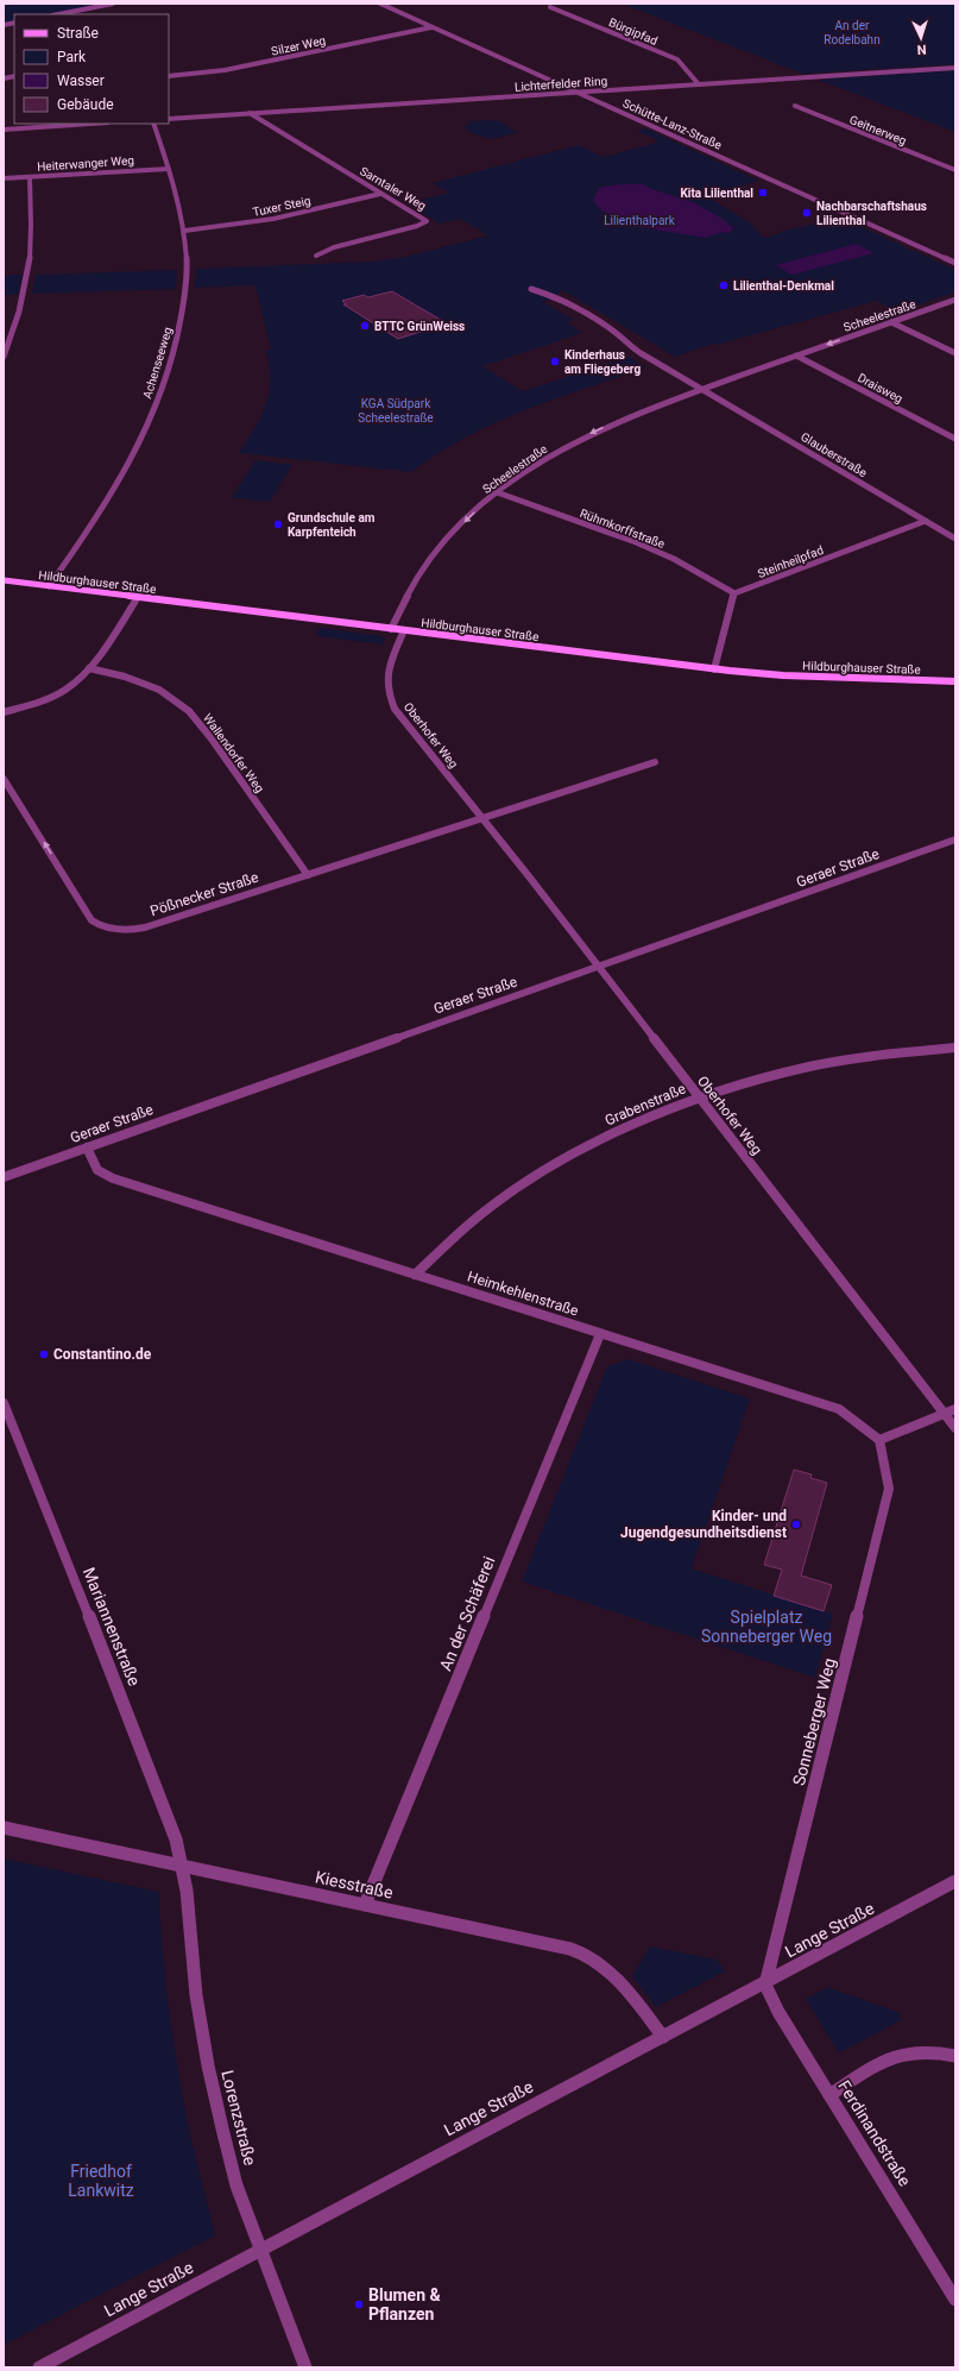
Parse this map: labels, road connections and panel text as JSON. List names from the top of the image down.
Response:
{
  "streets": {
    "main road": ["Hildburghauser Straße"],
    "street": [
      "Bürgipfad",
      "Silzer Weg",
      "Lichterfelder Ring",
      "Schütte-Lanz-Straße",
      "Geitnerweg",
      "Heiterwanger Weg",
      "Sarntaler Weg",
      "Tuxer Steig",
      "Scheelestraße",
      "Achenseeweg",
      "Draisweg",
      "Glauberstraße",
      "Rühmkorffstraße",
      "Steinheilpfad",
      "Oberhofer Weg",
      "Wallendorfer Weg",
      "Geraer Straße",
      "Pößnecker Straße",
      "Grabenstraße",
      "Heimkehlenstraße",
      "An der Schäferei",
      "Mariannenstraße",
      "Sonneberger Weg",
      "Kiesstraße",
      "Lange Straße",
      "Lorenzstraße",
      "Ferdinandstraße"
    ]
  },
  "crossings": [
    ["Bürgipfad", "Lichterfelder Ring"],
    ["Silzer Weg", "Schütte-Lanz-Straße"],
    ["Lichterfelder Ring", "Schütte-Lanz-Straße"],
    ["Lichterfelder Ring", "Sarntaler Weg"],
    ["Heiterwanger Weg", "Achenseeweg"],
    ["Sarntaler Weg", "Tuxer Steig"],
    ["Tuxer Steig", "Achenseeweg"],
    ["Scheelestraße", "Draisweg"],
    ["Scheelestraße", "Glauberstraße"],
    ["Scheelestraße", "Rühmkorffstraße"],
    ["Scheelestraße", "Hildburghauser Straße"],
    ["Achenseeweg", "Hildburghauser Straße"],
    ["Glauberstraße", "Steinheilpfad"],
    ["Rühmkorffstraße", "Steinheilpfad"],
    ["Hildburghauser Straße", "Oberhofer Weg"],
    ["Oberhofer Weg", "Geraer Straße"],
    ["Oberhofer Weg", "Pößnecker Straße"],
    ["Oberhofer Weg", "Grabenstraße"],
    ["Wallendorfer Weg", "Pößnecker Straße"],
    ["Geraer Straße", "Heimkehlenstraße"],
    ["Grabenstraße", "Heimkehlenstraße"],
    ["Heimkehlenstraße", "An der Schäferei"],
    ["Heimkehlenstraße", "Sonneberger Weg"],
    ["An der Schäferei", "Kiesstraße"],
    ["Mariannenstraße", "Kiesstraße"],
    ["Mariannenstraße", "Lorenzstraße"],
    ["Sonneberger Weg", "Lange Straße"],
    ["Sonneberger Weg", "Ferdinandstraße"],
    ["Kiesstraße", "Lange Straße"],
    ["Kiesstraße", "Lorenzstraße"],
    ["Lange Straße", "Lorenzstraße"],
    ["Lange Straße", "Ferdinandstraße"]
  ],
  "one_way": ["Scheelestraße", "Pößnecker Straße"],
  "parks": [
    "An der Rodelbahn",
    "Lilienthalpark",
    "KGA Südpark Scheelestraße",
    "Spielplatz Sonneberger Weg",
    "Friedhof Lankwitz"
  ],
  "places": [
    "Kita Lilienthal",
    "Nachbarschaftshaus Lilienthal",
    "Lilienthal-Denkmal",
    "BTTC GrünWeiss",
    "Kinderhaus am Fliegeberg",
    "Grundschule am Karpfenteich",
    "Constantino.de",
    "Kinder- und Jugendgesundheitsdienst",
    "Blumen & Pflanzen"
  ],
  "legend": [
    "Straße",
    "Park",
    "Wasser",
    "Gebäude"
  ],
  "north": "bottom"
}
